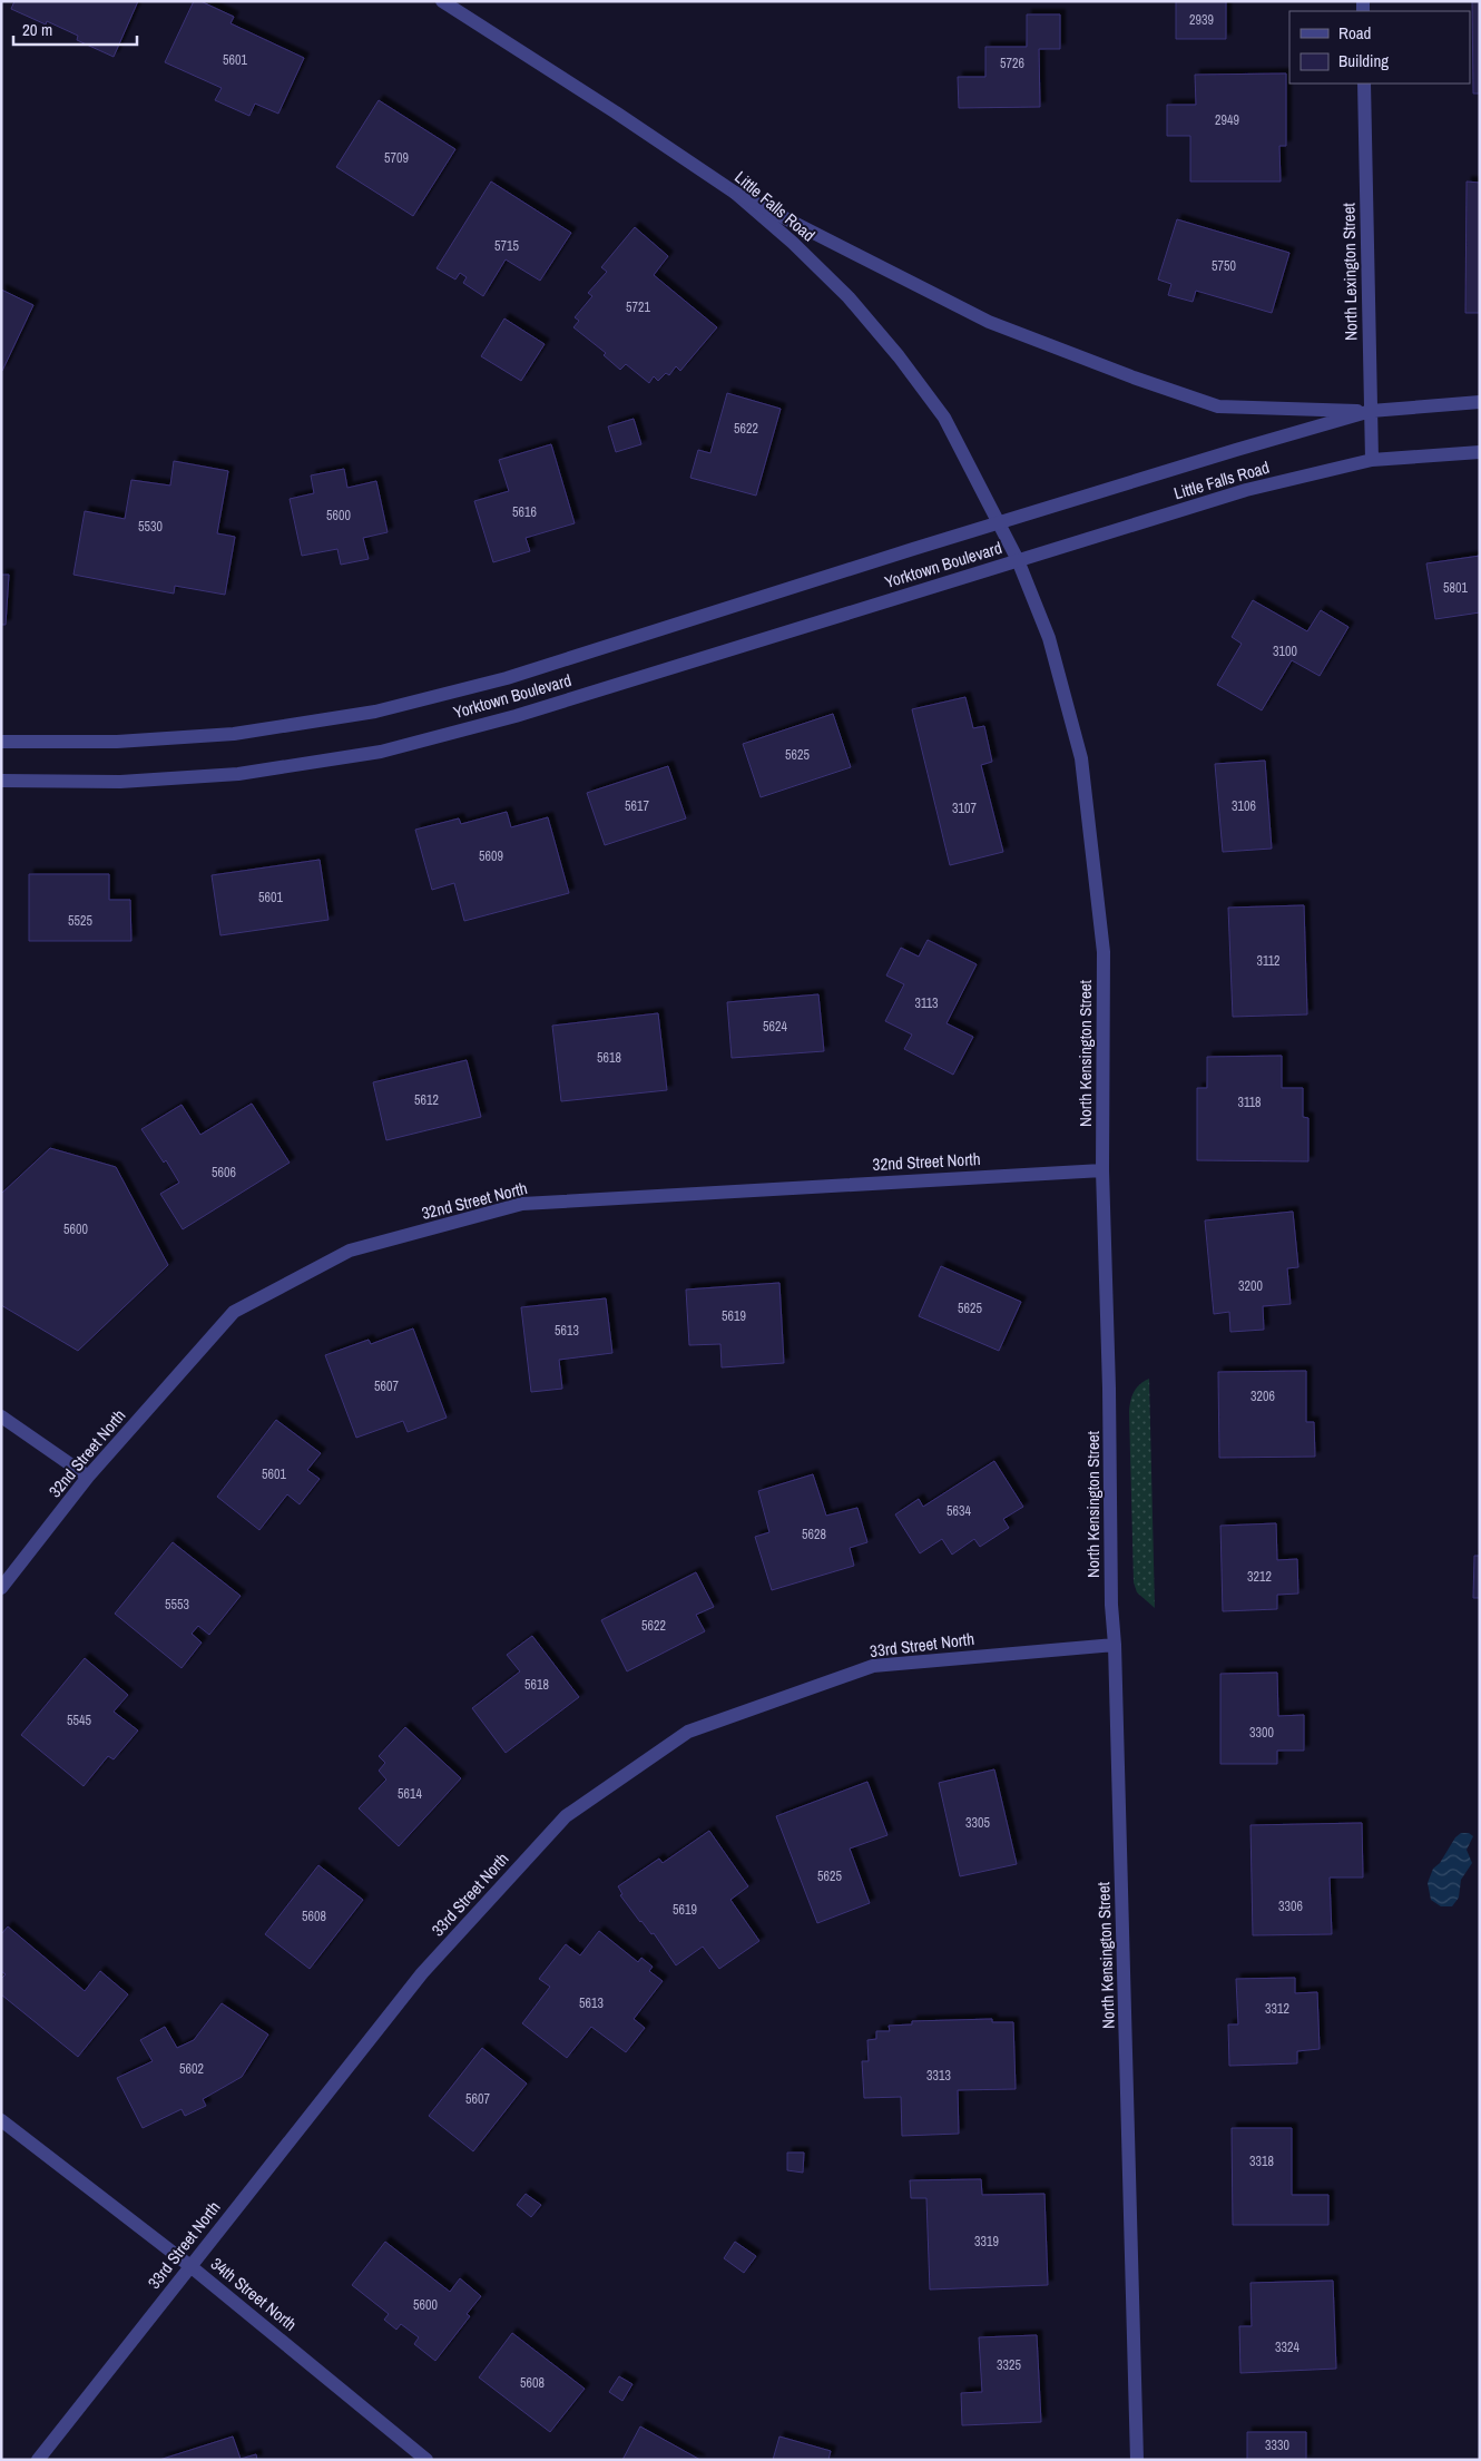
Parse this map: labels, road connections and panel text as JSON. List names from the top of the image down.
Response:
{
  "streets": {
    "street": [
      "Little Falls Road",
      "North Lexington Street",
      "Yorktown Boulevard",
      "North Kensington Street",
      "32nd Street North",
      "33rd Street North",
      "34th Street North"
    ]
  },
  "crossings": [
    ["Little Falls Road", "North Lexington Street"],
    ["Little Falls Road", "Yorktown Boulevard"],
    ["Little Falls Road", "North Kensington Street"],
    ["Yorktown Boulevard", "North Kensington Street"],
    ["North Kensington Street", "32nd Street North"],
    ["North Kensington Street", "33rd Street North"],
    ["33rd Street North", "34th Street North"]
  ],
  "house_numbers": [
    "2939",
    "5601",
    "5726",
    "2949",
    "5709",
    "5715",
    "5750",
    "5721",
    "5622",
    "5616",
    "5600",
    "5530",
    "5801",
    "3100",
    "5625",
    "5617",
    "3106",
    "3107",
    "5609",
    "5601",
    "5525",
    "3112",
    "3113",
    "5624",
    "5618",
    "5612",
    "3118",
    "5606",
    "5600",
    "3200",
    "5625",
    "5619",
    "5613",
    "5607",
    "3206",
    "5601",
    "5634",
    "5628",
    "3212",
    "5553",
    "5622",
    "5618",
    "5545",
    "3300",
    "5614",
    "3305",
    "5625",
    "3306",
    "5619",
    "5608",
    "5613",
    "3312",
    "5602",
    "3313",
    "5607",
    "3318",
    "3319",
    "5600",
    "3324",
    "3325",
    "5608",
    "3330"
  ],
  "legend": ["Road", "Building"],
  "scale_bar": "20 m"
}
